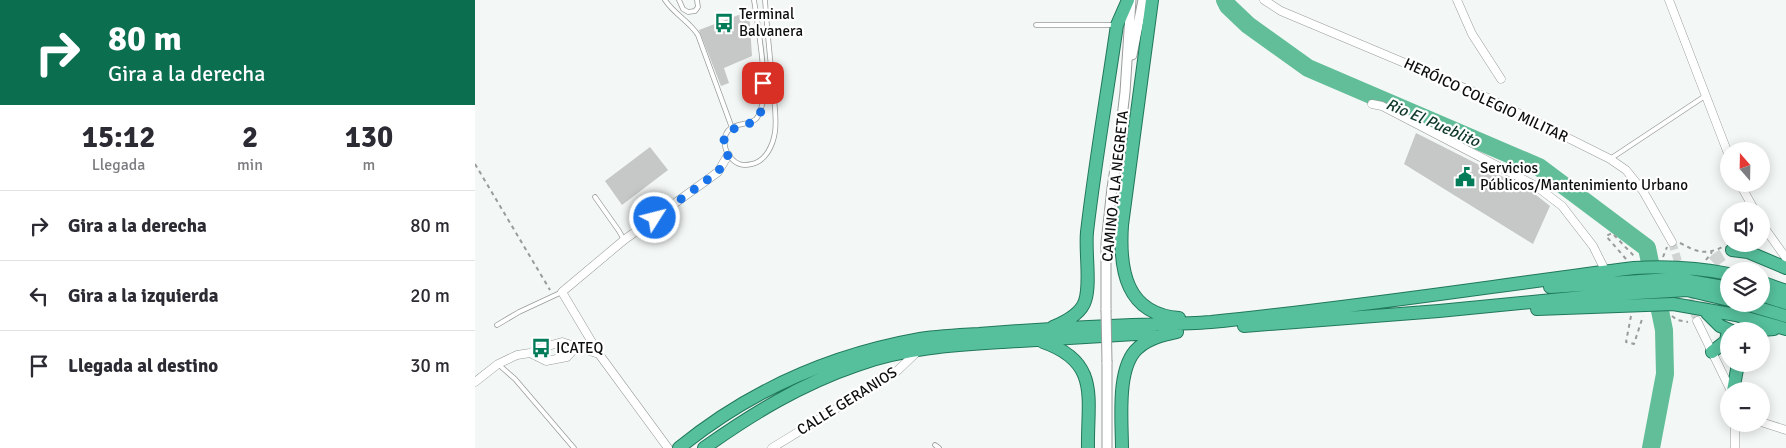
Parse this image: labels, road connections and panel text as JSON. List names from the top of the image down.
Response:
{
  "streets": {
    "street": ["HERÓICO COLEGIO MILITAR", "CAMINO A LA NEGRETA", "CALLE GERANIOS"]
  },
  "water": ["Rio El Pueblito"],
  "places": {
    "bus stop": ["Terminal Balvanera", "ICATEQ"],
    "public building": ["Servicios Públicos/Mantenimiento Urbano"]
  },
  "north": "top",
  "page": {
    "turn": ["80 m", "Gira a la derecha"],
    "eta": [
      "15:12",
      "Llegada",
      "2",
      "min",
      "130",
      "m"
    ],
    "map_buttons": ["+", "−"],
    "list": [
      {
        "name": "Gira a la derecha",
        "value": "80 m"
      },
      {
        "name": "Gira a la izquierda",
        "value": "20 m"
      },
      {
        "name": "Llegada al destino",
        "value": "30 m"
      }
    ]
  }
}
